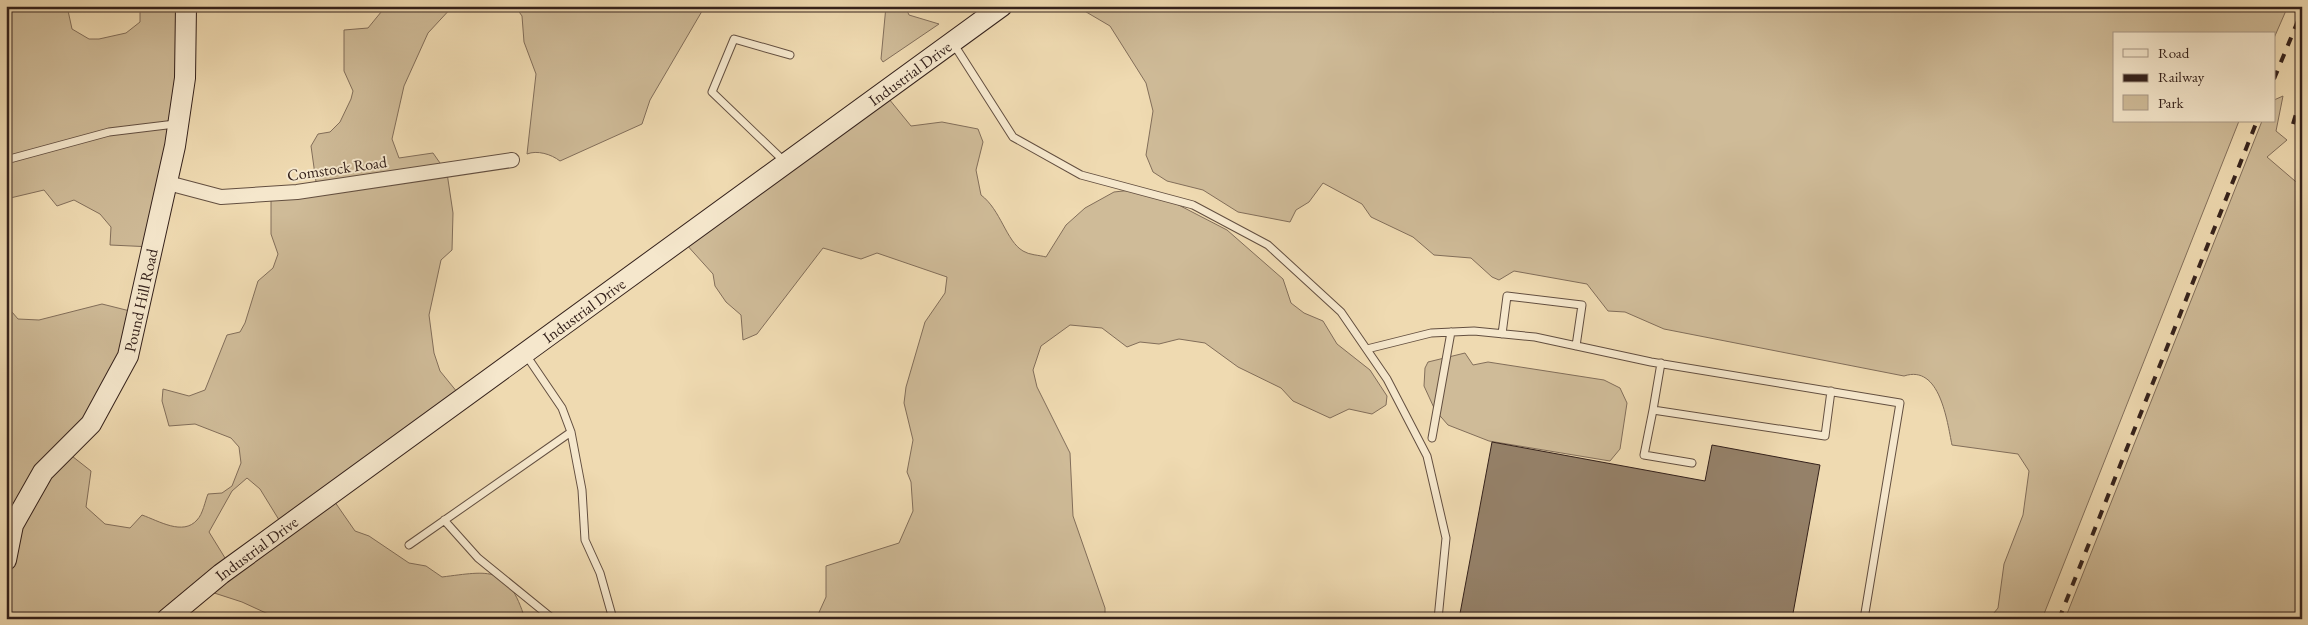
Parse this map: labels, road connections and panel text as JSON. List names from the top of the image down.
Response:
{
  "streets": {
    "street": ["Industrial Drive", "Comstock Road", "Pound Hill Road"]
  },
  "crossings": [
    ["Comstock Road", "Pound Hill Road"]
  ],
  "legend": ["Road", "Railway", "Park"]
}
